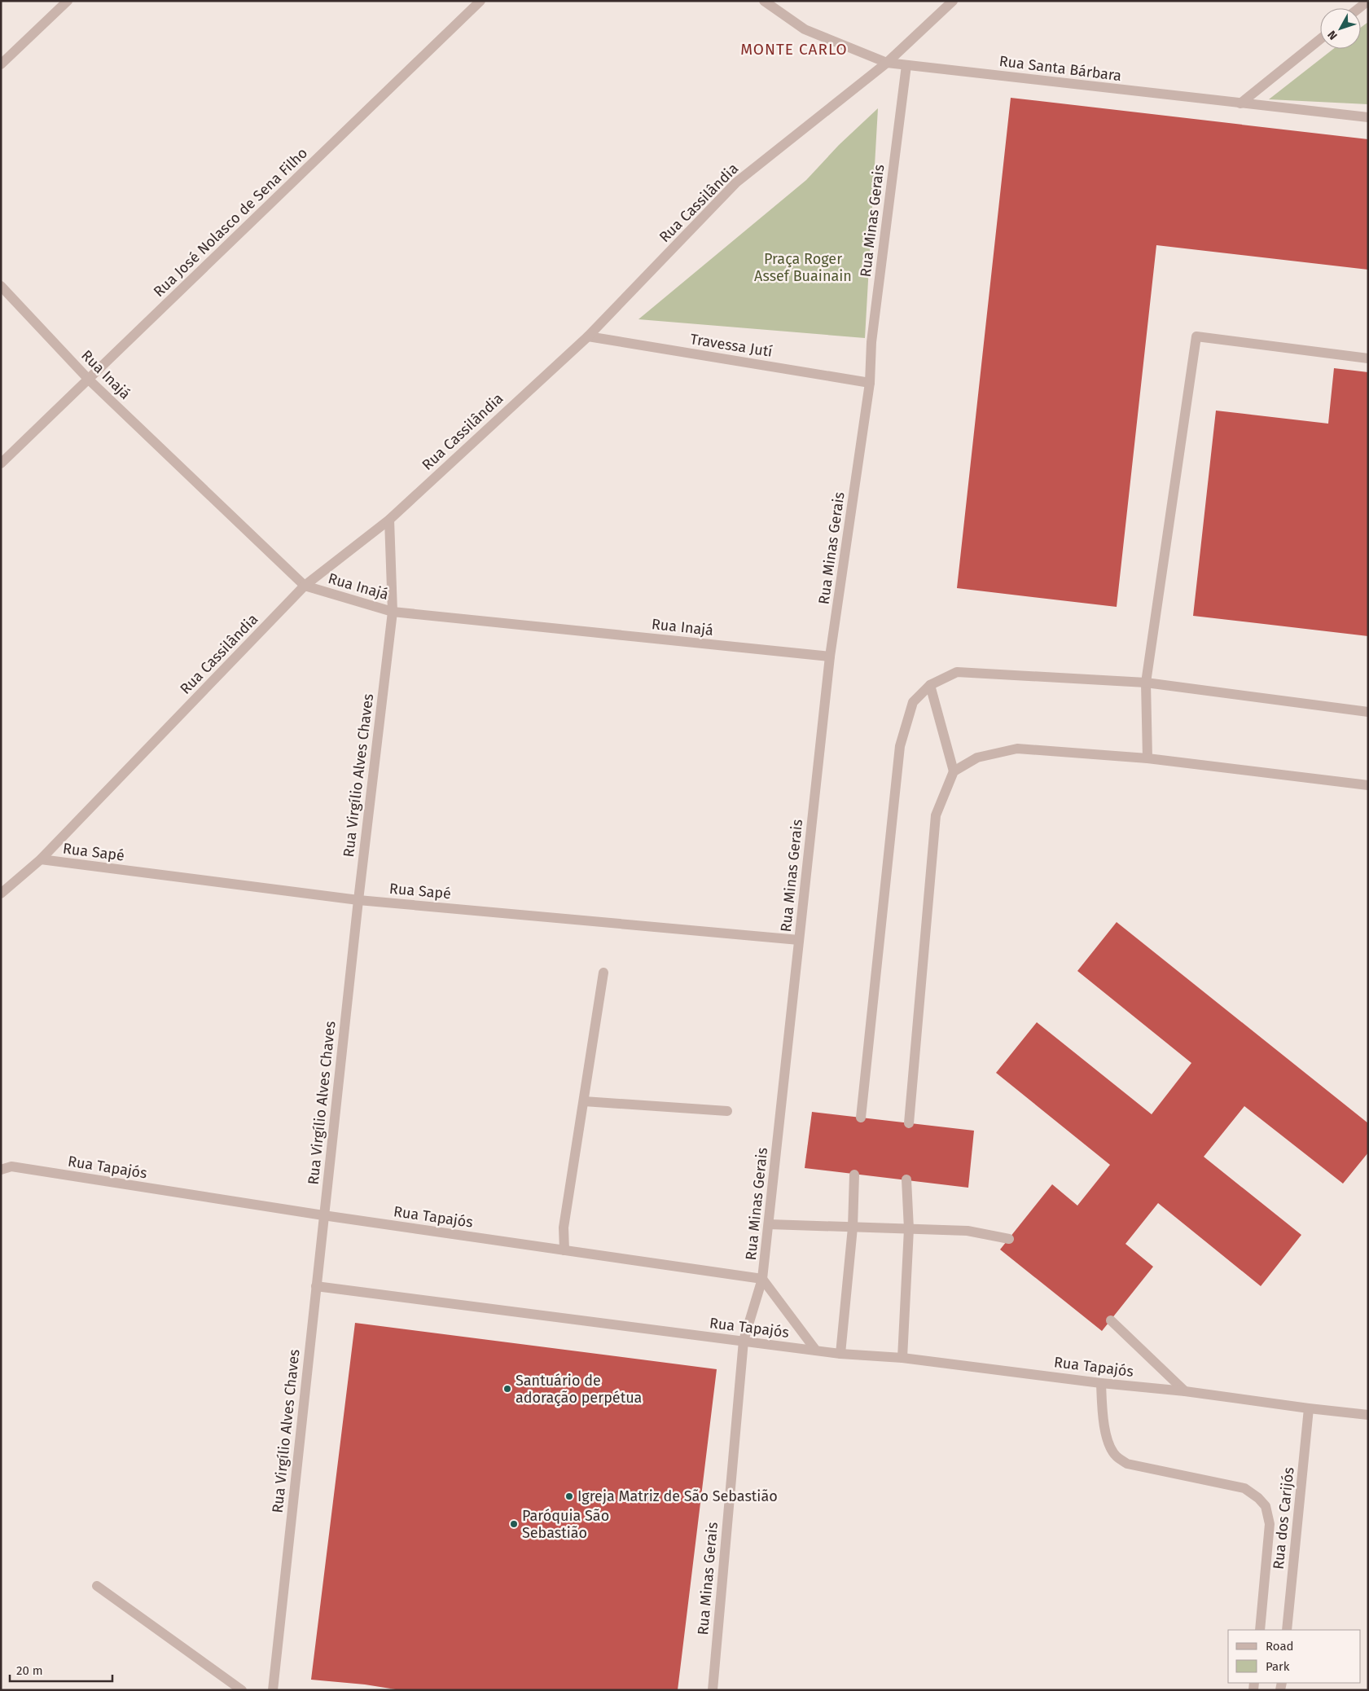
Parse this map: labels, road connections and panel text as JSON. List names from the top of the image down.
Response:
{
  "streets": {
    "street": [
      "Rua Santa Bárbara",
      "Rua Cassilândia",
      "Rua Minas Gerais",
      "Rua José Nolasco de Sena Filho",
      "Travessa Jutí",
      "Rua Inajá",
      "Rua Virgílio Alves Chaves",
      "Rua Sapé",
      "Rua Tapajós",
      "Rua dos Carijós"
    ]
  },
  "crossings": [
    ["Rua Santa Bárbara", "Rua Cassilândia"],
    ["Rua Santa Bárbara", "Rua Minas Gerais"],
    ["Rua Cassilândia", "Travessa Jutí"],
    ["Rua Cassilândia", "Rua Inajá"],
    ["Rua Cassilândia", "Rua Virgílio Alves Chaves"],
    ["Rua Cassilândia", "Rua Sapé"],
    ["Rua Minas Gerais", "Travessa Jutí"],
    ["Rua Minas Gerais", "Rua Inajá"],
    ["Rua Minas Gerais", "Rua Sapé"],
    ["Rua Minas Gerais", "Rua Tapajós"],
    ["Rua José Nolasco de Sena Filho", "Rua Inajá"],
    ["Rua Inajá", "Rua Virgílio Alves Chaves"],
    ["Rua Virgílio Alves Chaves", "Rua Sapé"],
    ["Rua Virgílio Alves Chaves", "Rua Tapajós"],
    ["Rua Tapajós", "Rua dos Carijós"]
  ],
  "districts": ["MONTE CARLO"],
  "parks": ["Praça Roger Assef Buainain"],
  "places": ["Santuário de adoração perpétua", "Igreja Matriz de São Sebastião", "Paróquia São Sebastião"],
  "legend": ["Road", "Park"],
  "scale_bar": "20 m",
  "north": "bottom left"
}
